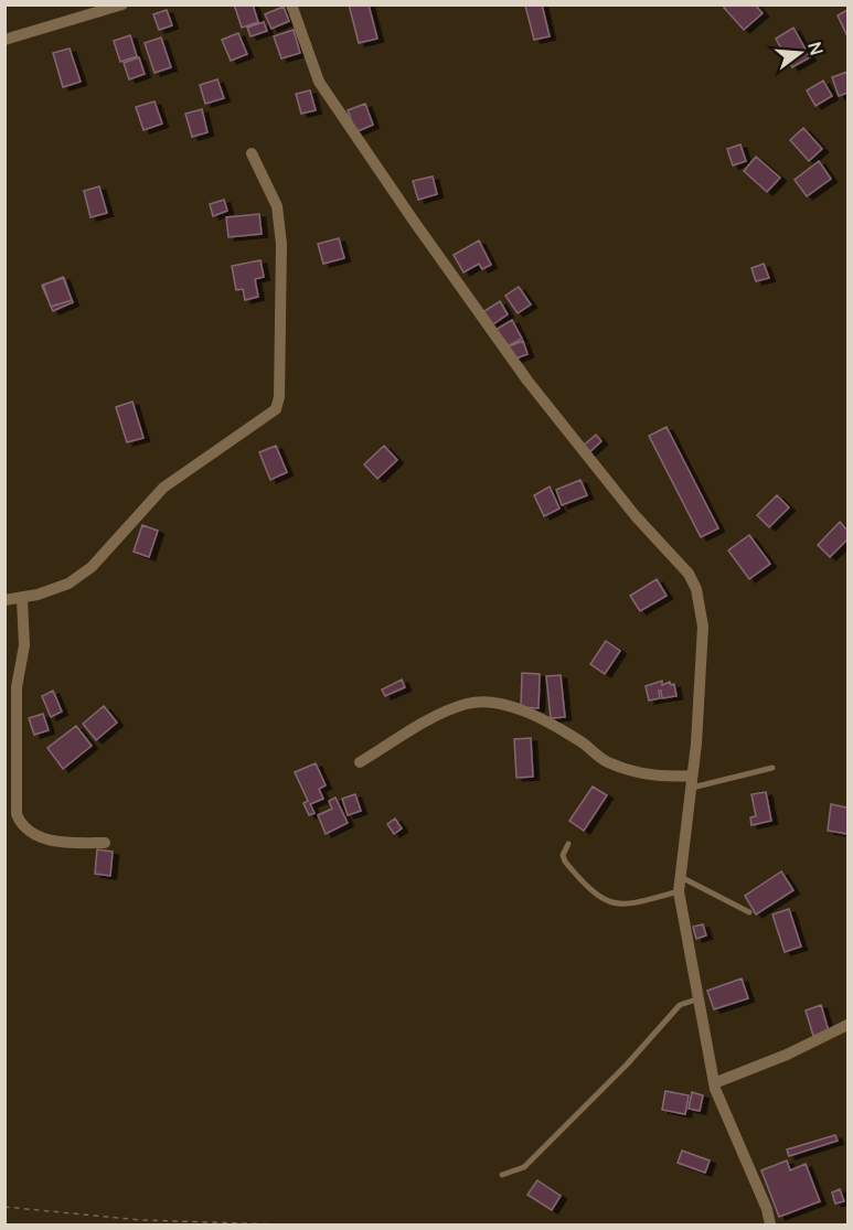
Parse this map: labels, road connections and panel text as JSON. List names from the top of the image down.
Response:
{
  "north": "right"
}
